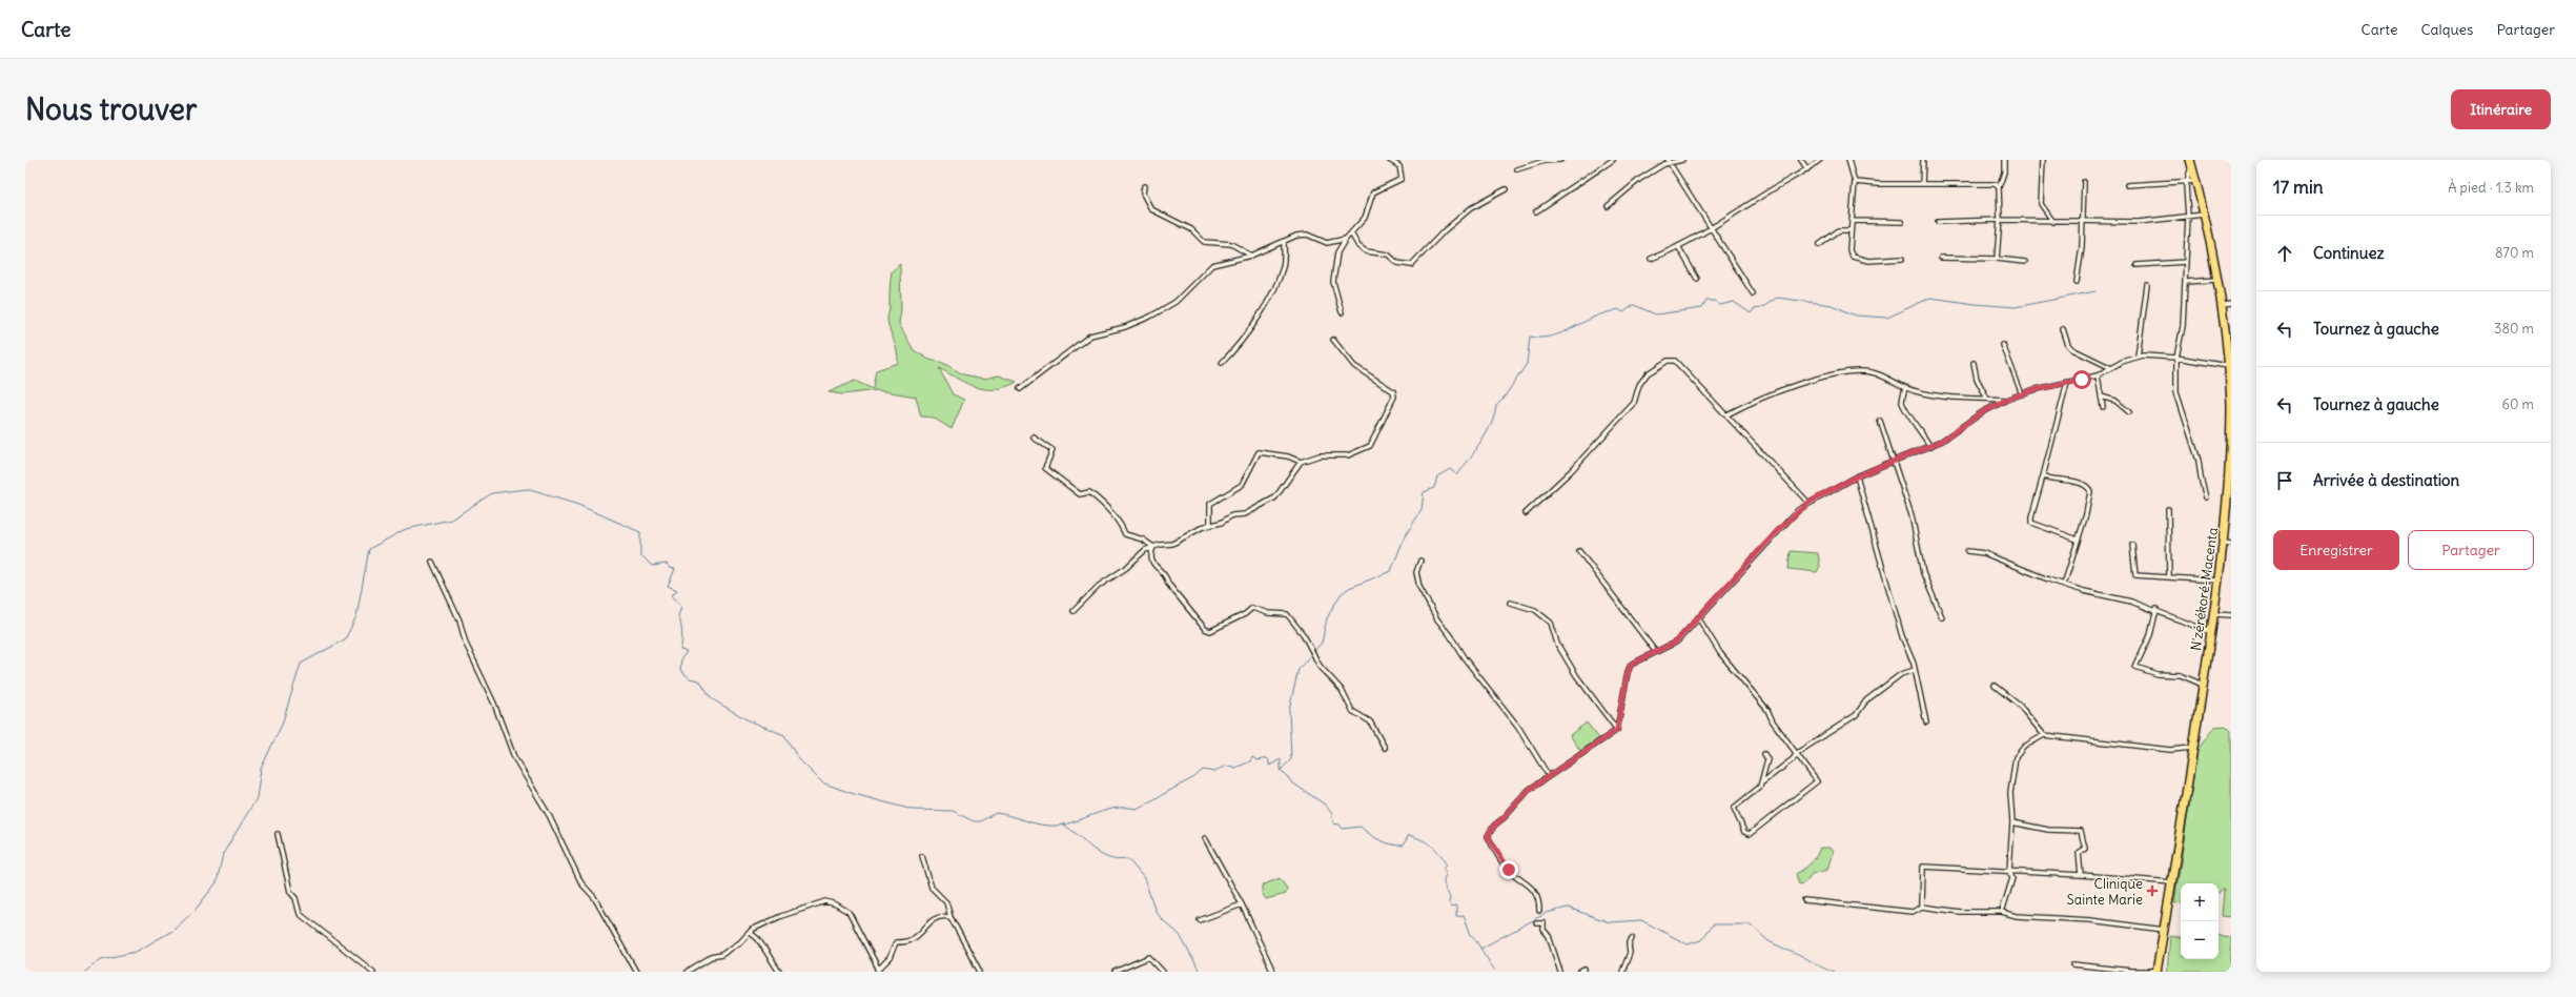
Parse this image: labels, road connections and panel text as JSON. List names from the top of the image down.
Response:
{
  "streets": {
    "highway": ["N'zérékoré-Macenta"]
  },
  "places": {
    "health": ["Clinique Sainte Marie"]
  },
  "page": {
    "header": "Carte",
    "nav": ["Carte", "Calques", "Partager"],
    "buttons": [
      "Itinéraire",
      ["Enregistrer", "Partager"]
    ],
    "title": "Nous trouver",
    "heading": ["17 min", "À pied · 1.3 km"],
    "list": [
      ["Continuez", "870 m"],
      ["Tournez à gauche", "380 m"],
      ["Tournez à gauche", "60 m"],
      "Arrivée à destination"
    ],
    "map_buttons": ["+", "−"]
  }
}
